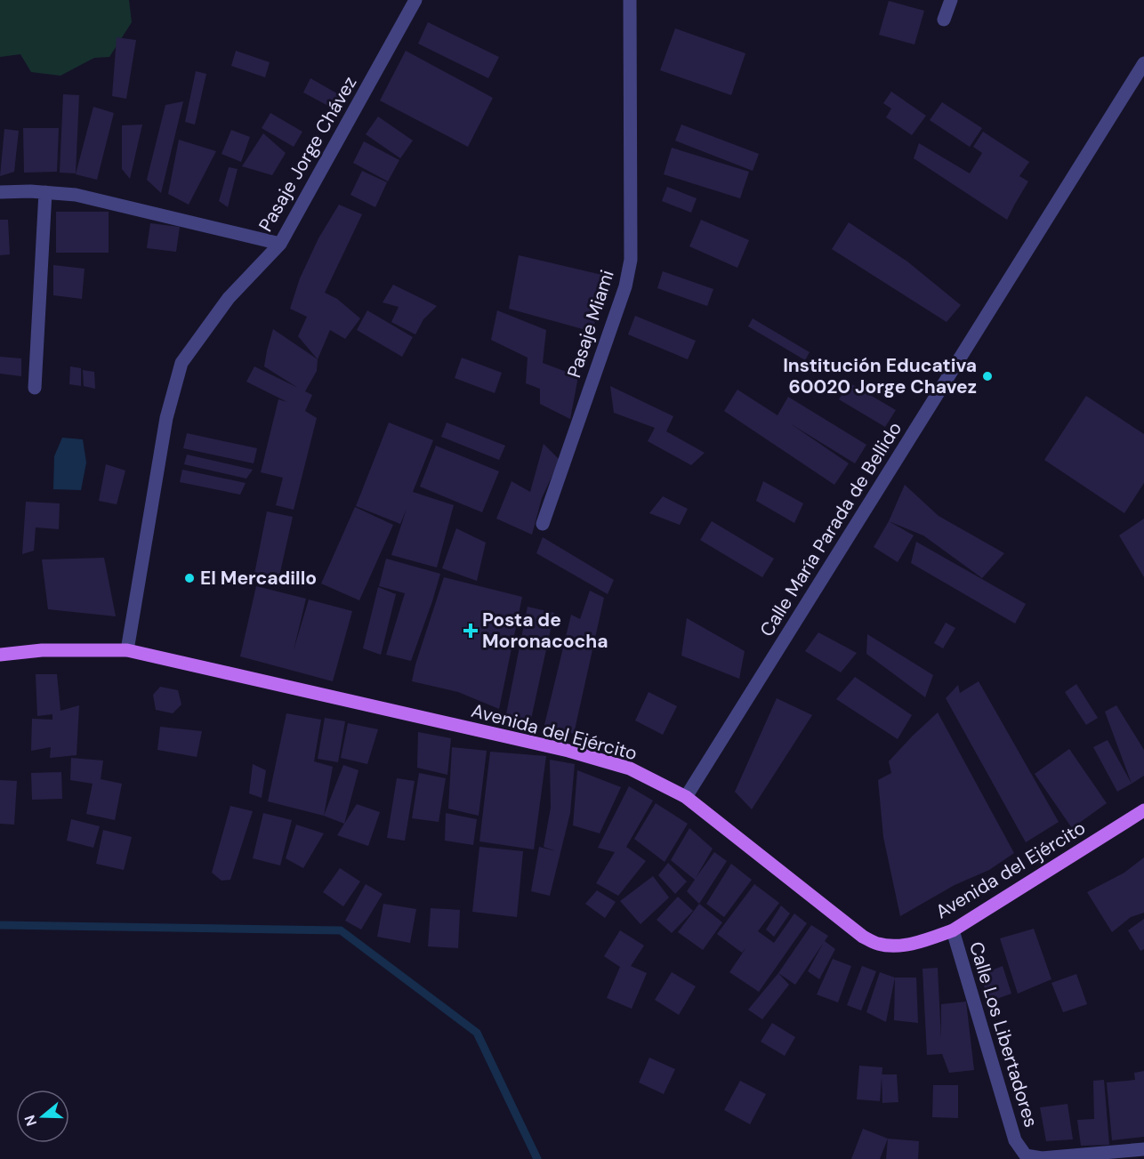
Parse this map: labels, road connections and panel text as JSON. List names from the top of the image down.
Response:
{
  "streets": {
    "main road": ["Avenida del Ejército"],
    "street": [
      "Pasaje Jorge Chávez",
      "Pasaje Miami",
      "Calle María Parada de Bellido",
      "Calle Los Libertadores"
    ]
  },
  "crossings": [
    ["Pasaje Jorge Chávez", "Avenida del Ejército"],
    ["Calle María Parada de Bellido", "Avenida del Ejército"],
    ["Avenida del Ejército", "Calle Los Libertadores"]
  ],
  "places": {
    "other": ["Institución Educativa 60020 Jorge Chavez", "El Mercadillo"],
    "health": ["Posta de Moronacocha"]
  },
  "north": "left"
}
